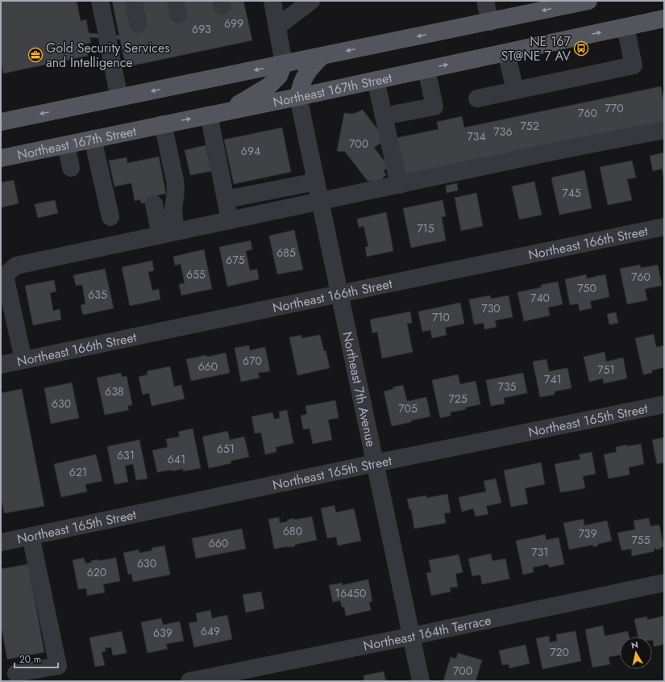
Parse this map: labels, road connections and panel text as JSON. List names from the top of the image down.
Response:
{
  "streets": {
    "main road": ["Northeast 167th Street"],
    "street": [
      "Northeast 166th Street",
      "Northeast 7th Avenue",
      "Northeast 165th Street",
      "Northeast 164th Terrace"
    ]
  },
  "crossings": [
    ["Northeast 167th Street", "Northeast 7th Avenue"],
    ["Northeast 166th Street", "Northeast 7th Avenue"],
    ["Northeast 7th Avenue", "Northeast 165th Street"],
    ["Northeast 7th Avenue", "Northeast 164th Terrace"]
  ],
  "places": {
    "bus stop": ["NE 167 ST@NE 7 AV"],
    "office": ["Gold Security Services and Intelligence"]
  },
  "house_numbers": [
    "699",
    "693",
    "770",
    "760",
    "752",
    "736",
    "734",
    "700",
    "694",
    "745",
    "715",
    "685",
    "675",
    "655",
    "760",
    "750",
    "635",
    "740",
    "730",
    "710",
    "670",
    "660",
    "751",
    "741",
    "735",
    "638",
    "725",
    "630",
    "705",
    "651",
    "631",
    "641",
    "621",
    "680",
    "739",
    "755",
    "660",
    "731",
    "630",
    "620",
    "16450",
    "649",
    "639",
    "720",
    "700"
  ],
  "scale_bar": "20 m",
  "north": "top"
}
